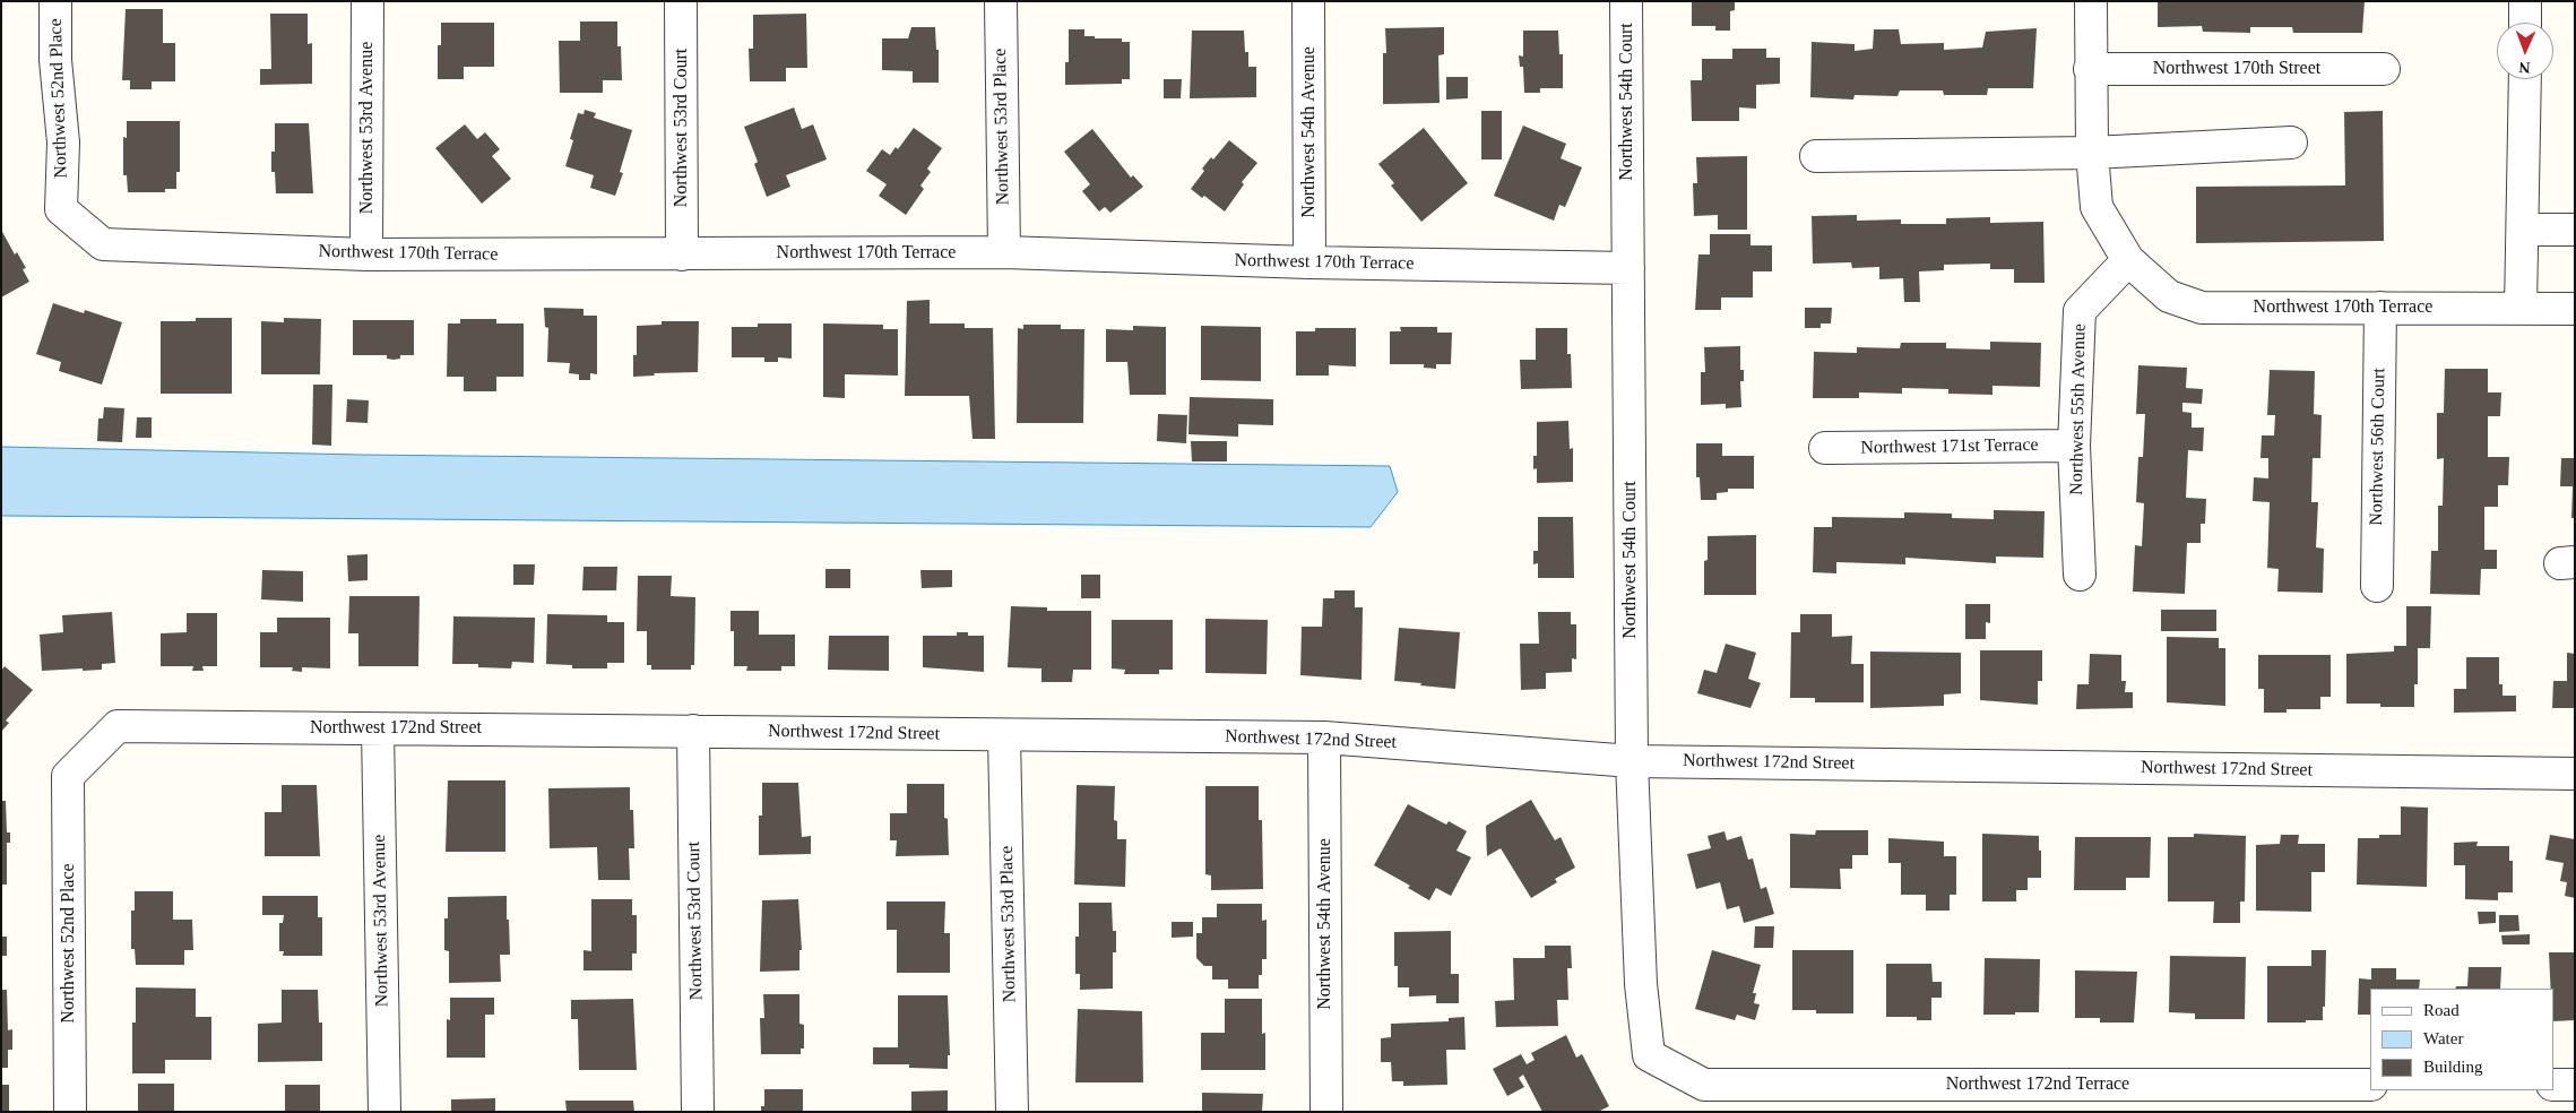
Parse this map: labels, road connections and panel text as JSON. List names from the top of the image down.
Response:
{
  "streets": {
    "street": [
      "Northwest 170th Street",
      "Northwest 52nd Place",
      "Northwest 54th Court",
      "Northwest 53rd Place",
      "Northwest 53rd Avenue",
      "Northwest 53rd Court",
      "Northwest 54th Avenue",
      "Northwest 170th Terrace",
      "Northwest 55th Avenue",
      "Northwest 171st Terrace",
      "Northwest 56th Court",
      "Northwest 172nd Street",
      "Northwest 172nd Terrace"
    ]
  },
  "crossings": [
    ["Northwest 52nd Place", "Northwest 170th Terrace"],
    ["Northwest 52nd Place", "Northwest 172nd Street"],
    ["Northwest 54th Court", "Northwest 170th Terrace"],
    ["Northwest 54th Court", "Northwest 172nd Street"],
    ["Northwest 54th Court", "Northwest 172nd Terrace"],
    ["Northwest 53rd Place", "Northwest 170th Terrace"],
    ["Northwest 53rd Place", "Northwest 172nd Street"],
    ["Northwest 53rd Avenue", "Northwest 170th Terrace"],
    ["Northwest 53rd Avenue", "Northwest 172nd Street"],
    ["Northwest 53rd Court", "Northwest 170th Terrace"],
    ["Northwest 53rd Court", "Northwest 172nd Street"],
    ["Northwest 54th Avenue", "Northwest 170th Terrace"],
    ["Northwest 54th Avenue", "Northwest 172nd Street"],
    ["Northwest 170th Terrace", "Northwest 55th Avenue"],
    ["Northwest 170th Terrace", "Northwest 56th Court"],
    ["Northwest 55th Avenue", "Northwest 171st Terrace"]
  ],
  "legend": ["Road", "Water", "Building"],
  "north": "bottom"
}
